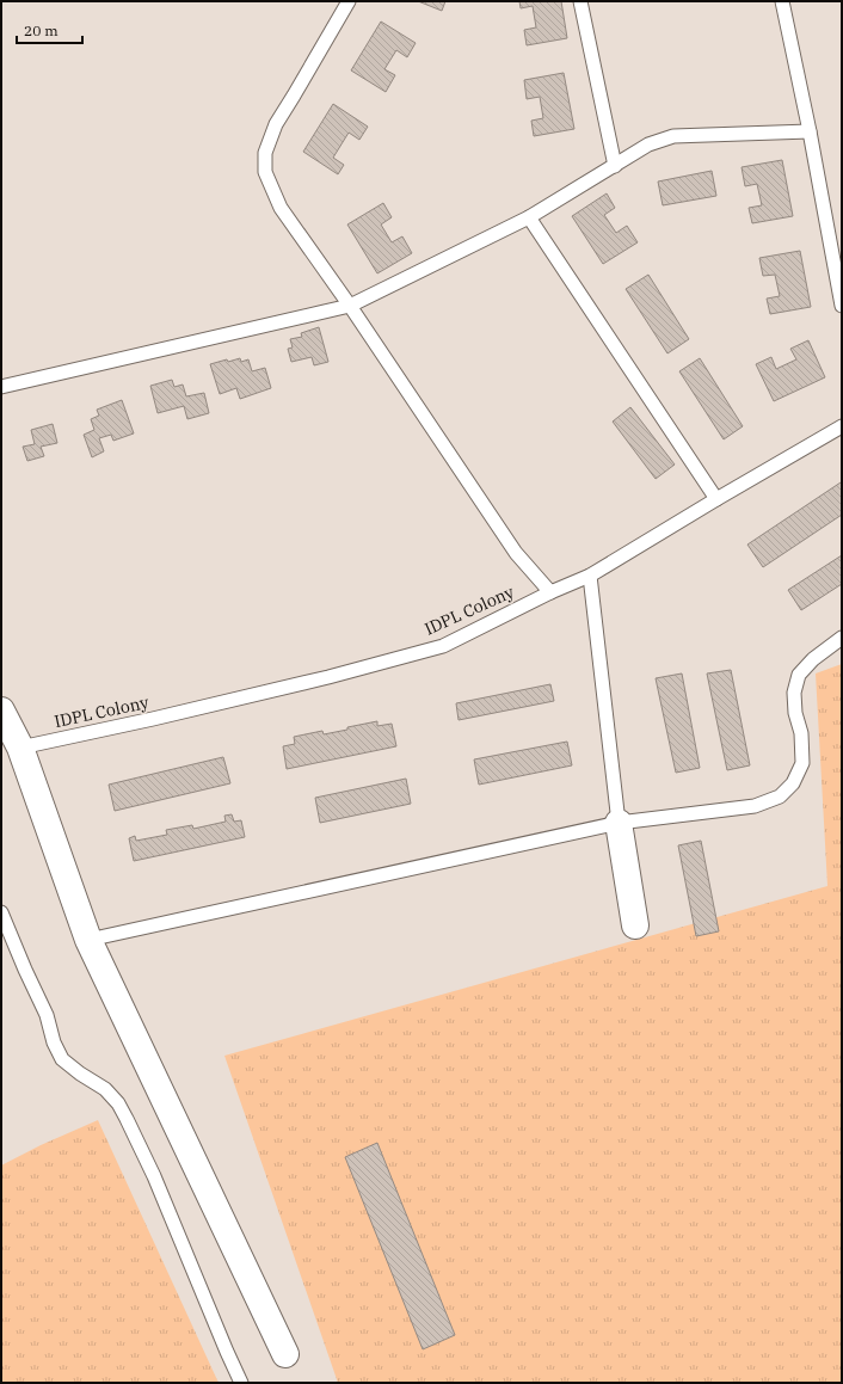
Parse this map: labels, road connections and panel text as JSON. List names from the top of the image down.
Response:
{
  "streets": {
    "lane": ["IDPL Colony"]
  },
  "scale_bar": "20 m"
}
